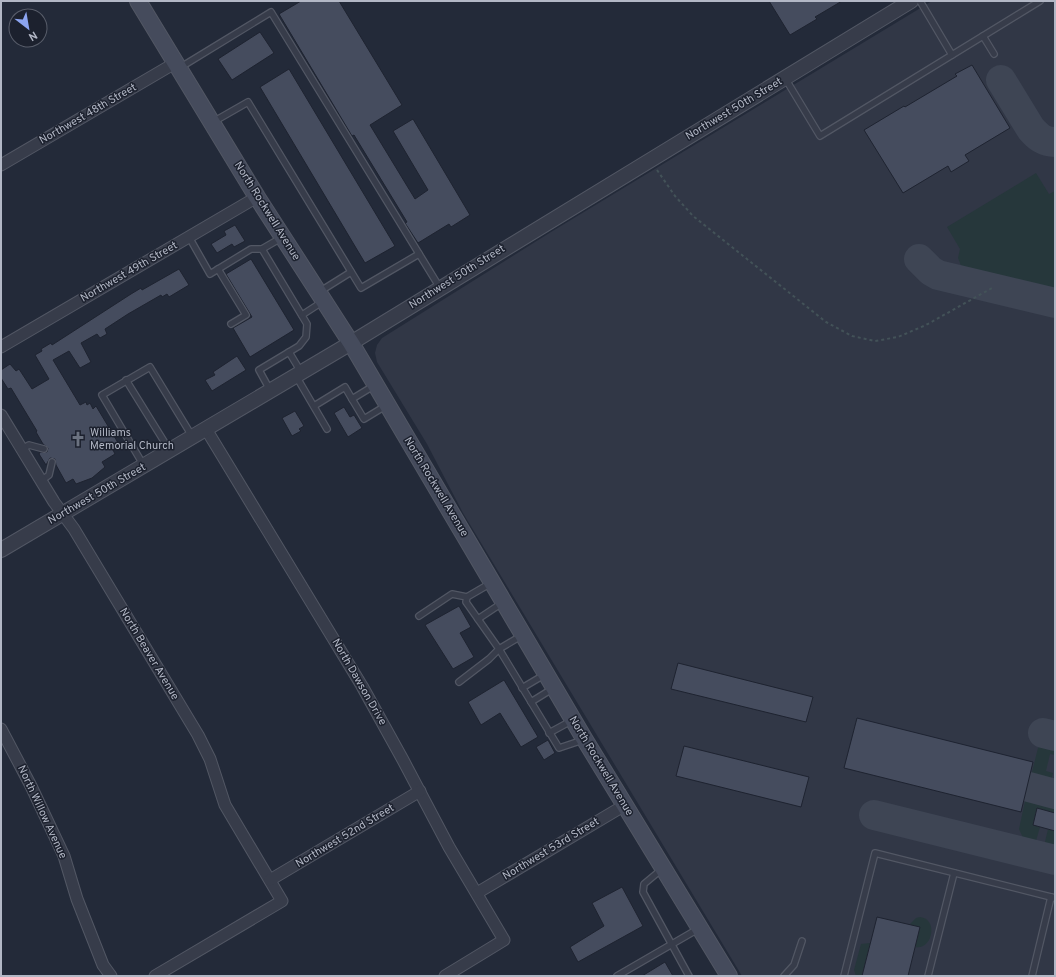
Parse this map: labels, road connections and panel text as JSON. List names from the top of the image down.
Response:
{
  "streets": {
    "main road": ["North Rockwell Avenue"],
    "street": [
      "Northwest 50th Street",
      "Northwest 48th Street",
      "Northwest 49th Street",
      "North Beaver Avenue",
      "North Dawson Drive",
      "North Willow Avenue",
      "Northwest 52nd Street",
      "Northwest 53rd Street"
    ]
  },
  "crossings": [
    ["Northwest 50th Street", "North Rockwell Avenue"],
    ["Northwest 50th Street", "North Beaver Avenue"],
    ["Northwest 50th Street", "North Dawson Drive"],
    ["Northwest 48th Street", "North Rockwell Avenue"],
    ["North Rockwell Avenue", "Northwest 49th Street"],
    ["North Rockwell Avenue", "Northwest 53rd Street"],
    ["North Beaver Avenue", "Northwest 52nd Street"],
    ["North Dawson Drive", "Northwest 52nd Street"],
    ["North Dawson Drive", "Northwest 53rd Street"]
  ],
  "places": {
    "church": ["Williams Memorial Church"]
  },
  "north": "bottom right"
}
